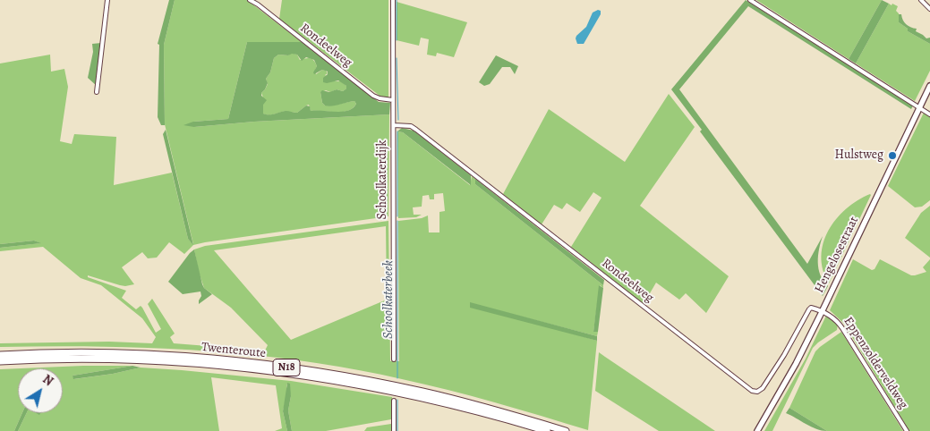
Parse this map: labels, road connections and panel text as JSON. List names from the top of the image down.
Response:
{
  "streets": {
    "highway": ["Twenteroute", "N18"],
    "main road": ["Hengelosestraat"],
    "street": ["Rondeelweg", "Schoolkaterdijk", "Eppenzolderveldweg"]
  },
  "crossings": [
    ["Rondeelweg", "Schoolkaterdijk"],
    ["Rondeelweg", "Hengelosestraat"],
    ["Rondeelweg", "Eppenzolderveldweg"],
    ["Hengelosestraat", "Eppenzolderveldweg"]
  ],
  "water": ["Schoolkaterbeek"],
  "places": ["Hulstweg"],
  "north": "top right"
}
